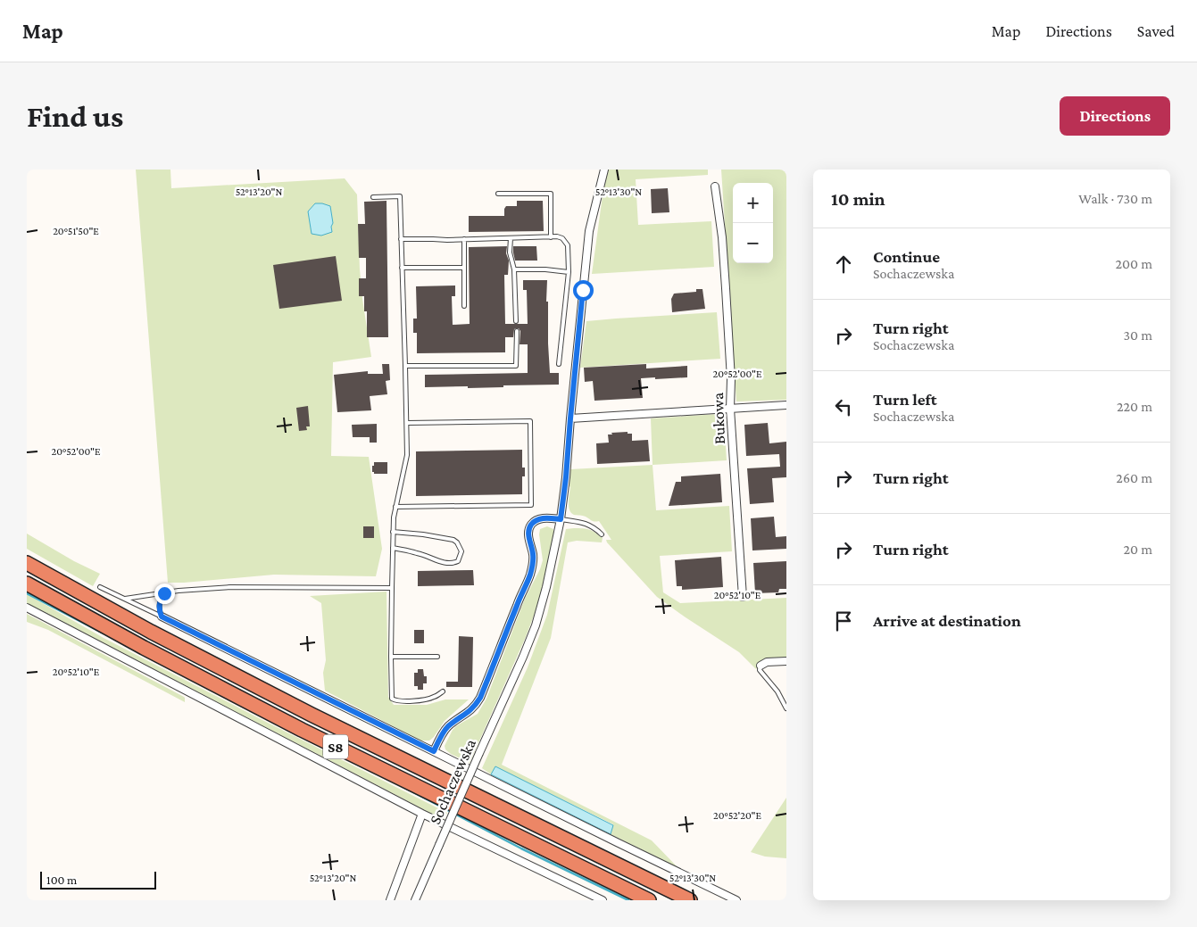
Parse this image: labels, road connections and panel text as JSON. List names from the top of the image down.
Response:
{
  "streets": {
    "highway": ["S8"],
    "street": ["Bukowa", "Sochaczewska"]
  },
  "scale_bar": "100 m",
  "page": {
    "header": "Map",
    "nav": ["Map", "Directions", "Saved"],
    "buttons": "Directions",
    "title": "Find us",
    "heading": ["10 min", "Walk · 730 m"],
    "map_buttons": ["+", "−"],
    "list": [
      ["Continue", "Sochaczewska", "200 m"],
      ["Turn right", "Sochaczewska", "30 m"],
      ["Turn left", "Sochaczewska", "220 m"],
      ["Turn right", "260 m"],
      ["Turn right", "20 m"],
      "Arrive at destination"
    ],
    "scale": "100 m"
  },
  "coordinates": [
    "52°13'20\"N",
    "52°13'30\"N",
    "20°51'50\"E",
    "20°52'00\"E",
    "20°52'10\"E",
    "20°52'20\"E"
  ]
}
